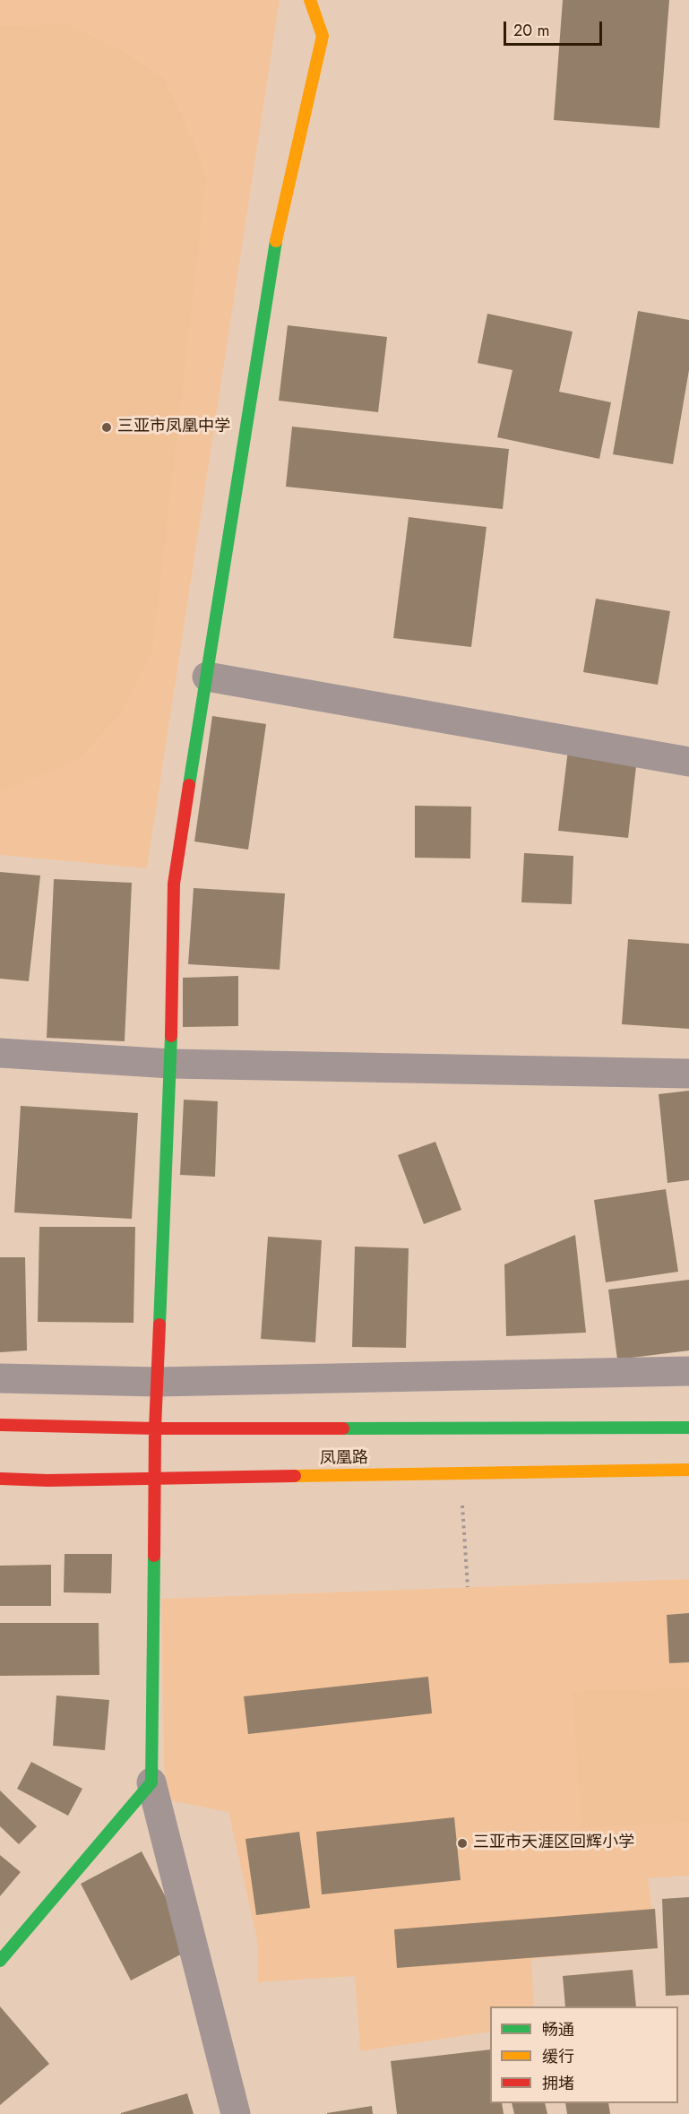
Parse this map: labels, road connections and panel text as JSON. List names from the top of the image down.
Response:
{
  "streets": {
    "main road": ["凤凰路"]
  },
  "places": ["三亚市凤凰中学", "三亚市天涯区回辉小学"],
  "legend": ["畅通", "缓行", "拥堵"],
  "scale_bar": "20 m"
}
